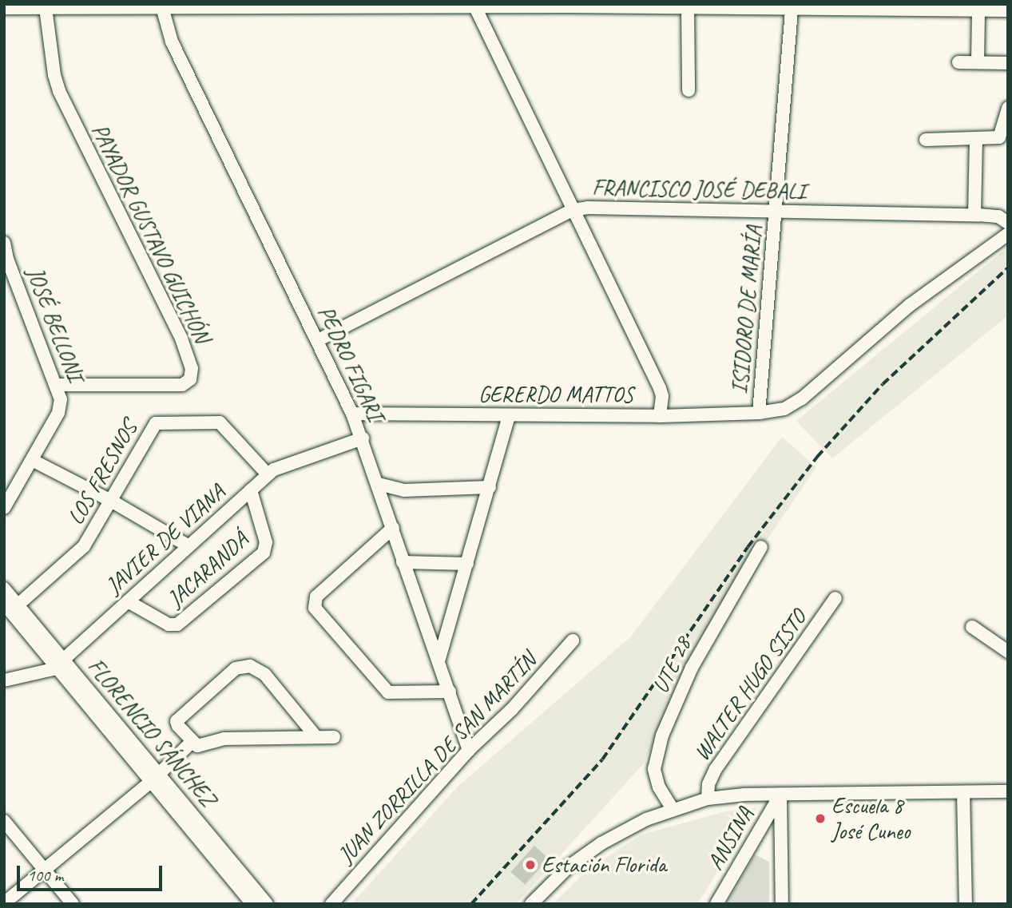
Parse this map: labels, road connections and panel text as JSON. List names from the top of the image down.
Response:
{
  "streets": {
    "street": [
      "FRANCISCO JOSÉ DEBALI",
      "PAYADOR GUSTAVO GUICHÓN",
      "ISIDORO DE MARÍA",
      "JOSÉ BELLONI",
      "PEDRO FIGARI",
      "GERERDO MATTOS",
      "LOS FRESNOS",
      "JAVIER DE VIANA",
      "JACARANDÁ",
      "UTE 28",
      "WALTER HUGO SISTO",
      "FLORENCIO SÁNCHEZ",
      "JUAN ZORRILLA DE SAN MARTÍN",
      "ANSINA"
    ]
  },
  "crossings": [
    ["FRANCISCO JOSÉ DEBALI", "ISIDORO DE MARÍA"],
    ["FRANCISCO JOSÉ DEBALI", "PEDRO FIGARI"],
    ["PAYADOR GUSTAVO GUICHÓN", "JOSÉ BELLONI"],
    ["ISIDORO DE MARÍA", "GERERDO MATTOS"],
    ["PEDRO FIGARI", "GERERDO MATTOS"],
    ["PEDRO FIGARI", "JAVIER DE VIANA"],
    ["PEDRO FIGARI", "JUAN ZORRILLA DE SAN MARTÍN"],
    ["LOS FRESNOS", "JAVIER DE VIANA"],
    ["LOS FRESNOS", "FLORENCIO SÁNCHEZ"],
    ["JAVIER DE VIANA", "JACARANDÁ"],
    ["JAVIER DE VIANA", "FLORENCIO SÁNCHEZ"]
  ],
  "places": ["Escuela 8 José Cuneo", "Estación Florida"],
  "scale_bar": "100 m"
}
